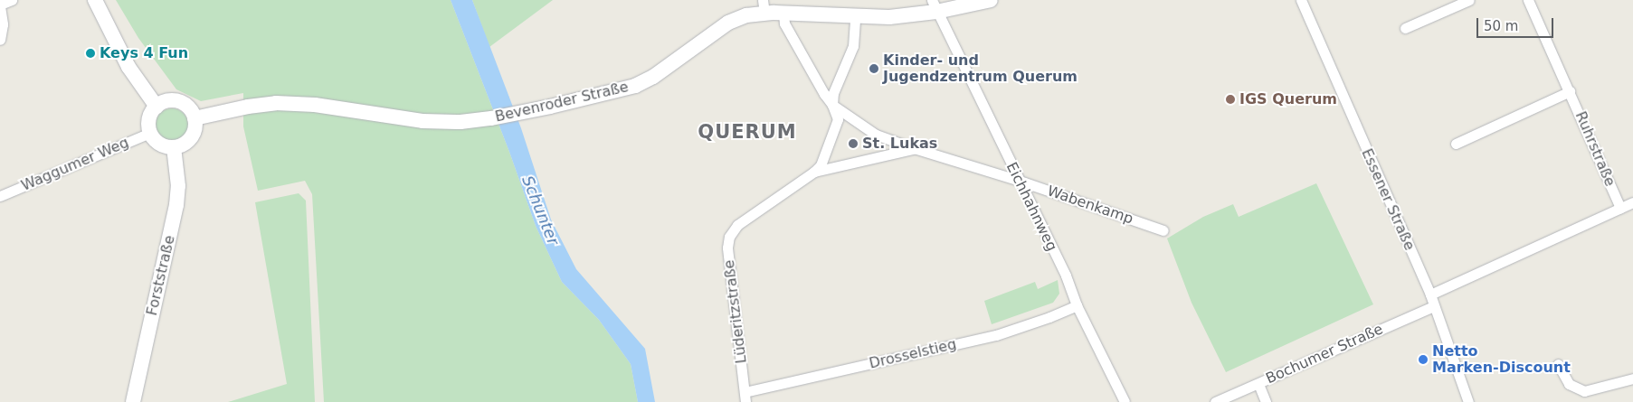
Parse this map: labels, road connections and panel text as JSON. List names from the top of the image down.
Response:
{
  "streets": {
    "main road": ["Bevenroder Straße", "Forststraße"],
    "street": [
      "Ruhrstraße",
      "Waggumer Weg",
      "Essener Straße",
      "Wabenkamp",
      "Eichhahnweg",
      "Lüderitzstraße",
      "Drosselstieg",
      "Bochumer Straße"
    ]
  },
  "crossings": [
    ["Bevenroder Straße", "Waggumer Weg"],
    ["Bevenroder Straße", "Eichhahnweg"],
    ["Bevenroder Straße", "Forststraße"],
    ["Waggumer Weg", "Forststraße"],
    ["Essener Straße", "Bochumer Straße"],
    ["Wabenkamp", "Eichhahnweg"],
    ["Eichhahnweg", "Drosselstieg"],
    ["Lüderitzstraße", "Drosselstieg"]
  ],
  "districts": ["QUERUM"],
  "water": ["Schunter"],
  "places": [
    "Keys 4 Fun",
    "Kinder- und Jugendzentrum Querum",
    "IGS Querum",
    "St. Lukas",
    "Netto Marken-Discount"
  ],
  "scale_bar": "50 m"
}
